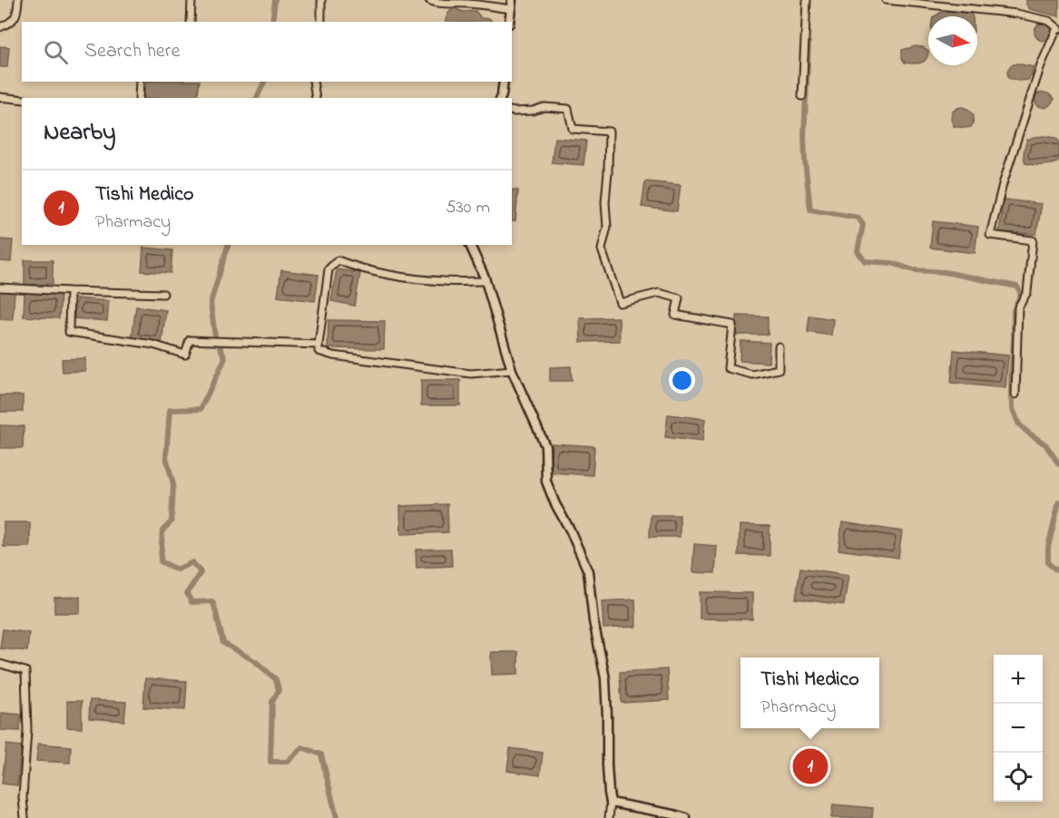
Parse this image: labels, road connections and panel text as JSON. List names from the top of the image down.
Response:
{
  "north": "right",
  "page": {
    "search": "Search here",
    "heading": "Nearby",
    "list": [
      {
        "mark": "1",
        "name": "Tishi Medico",
        "note": "Pharmacy",
        "value": "530 m"
      }
    ],
    "map_buttons": ["+", "−"],
    "popup": ["Tishi Medico", "Pharmacy"],
    "pins": "1"
  }
}
